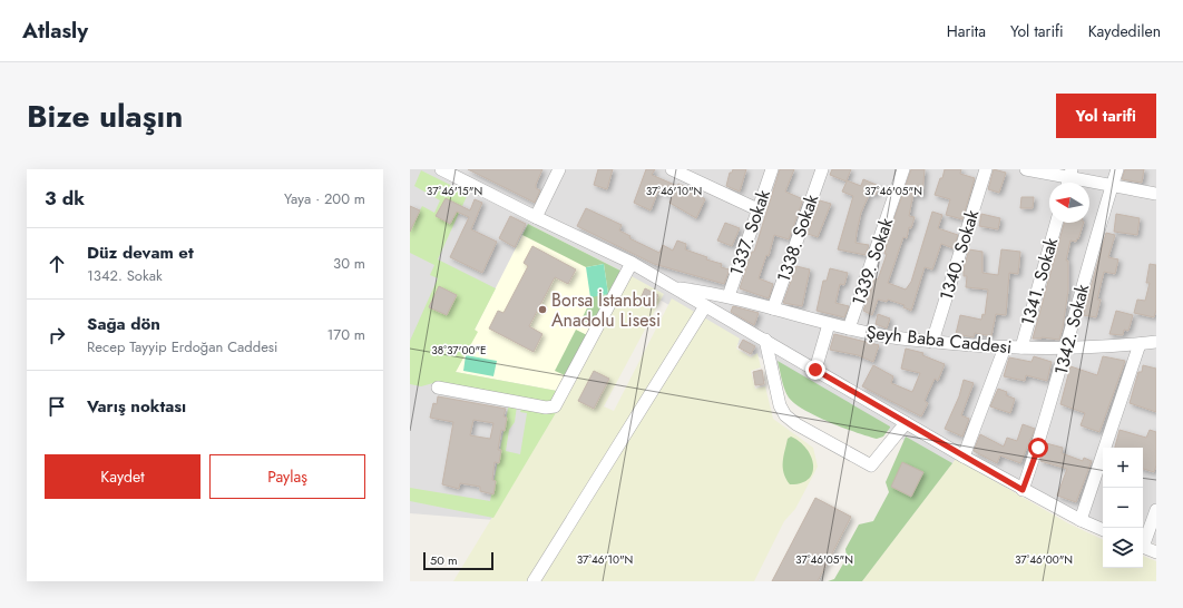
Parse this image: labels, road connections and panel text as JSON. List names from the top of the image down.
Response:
{
  "streets": {
    "street": [
      "1337. Sokak",
      "1338. Sokak",
      "1340. Sokak",
      "1339. Sokak",
      "1341. Sokak",
      "1342. Sokak",
      "Şeyh Baba Caddesi"
    ]
  },
  "crossings": [
    ["1337. Sokak", "Şeyh Baba Caddesi"],
    ["1338. Sokak", "Şeyh Baba Caddesi"],
    ["1340. Sokak", "Şeyh Baba Caddesi"],
    ["1339. Sokak", "Şeyh Baba Caddesi"],
    ["1341. Sokak", "Şeyh Baba Caddesi"],
    ["1342. Sokak", "Şeyh Baba Caddesi"]
  ],
  "places": ["Borsa İstanbul Anadolu Lisesi"],
  "scale_bar": "50 m",
  "north": "left",
  "page": {
    "header": "Atlasly",
    "nav": ["Harita", "Yol tarifi", "Kaydedilen"],
    "title": "Bize ulaşın",
    "buttons": [
      "Yol tarifi",
      ["Kaydet", "Paylaş"]
    ],
    "heading": ["3 dk", "Yaya · 200 m"],
    "list": [
      ["Düz devam et", "1342. Sokak", "30 m"],
      ["Sağa dön", "Recep Tayyip Erdoğan Caddesi", "170 m"],
      "Varış noktası"
    ],
    "map_buttons": ["+", "−"],
    "scale": "50 m"
  },
  "coordinates": [
    "37°46'15\"N",
    "37°46'10\"N",
    "37°46'05\"N",
    "38°37'00\"E",
    "37°46'00\"N"
  ]
}
